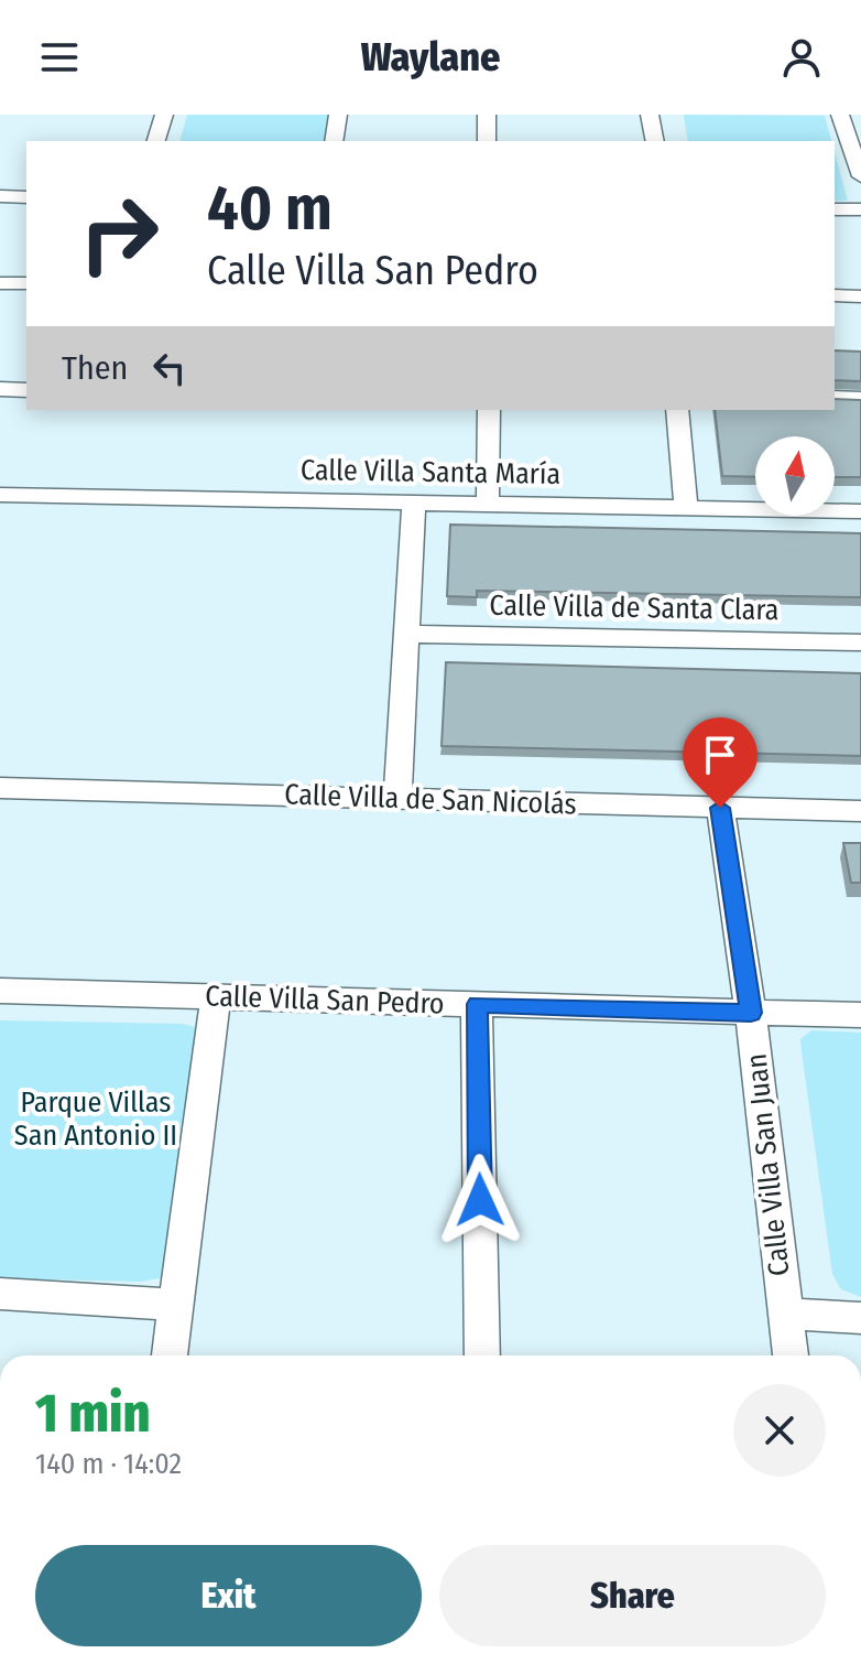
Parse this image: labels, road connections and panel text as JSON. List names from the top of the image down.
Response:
{
  "streets": {
    "street": [
      "Calle Villa Santa María",
      "Calle Villa de Santa Clara",
      "Calle Villa de San Nicolás",
      "Calle Villa San Pedro",
      "Calle Villa San Juan"
    ]
  },
  "crossings": [
    ["Calle Villa de San Nicolás", "Calle Villa San Juan"],
    ["Calle Villa San Pedro", "Calle Villa San Juan"]
  ],
  "parks": ["Parque Villas San Antonio II"],
  "north": "top",
  "page": {
    "header": "Waylane",
    "turn": ["40 m", "Calle Villa San Pedro"],
    "then": "Then",
    "heading": ["1 min", "140 m · 14:02"],
    "buttons": ["Exit", "Share"]
  }
}
